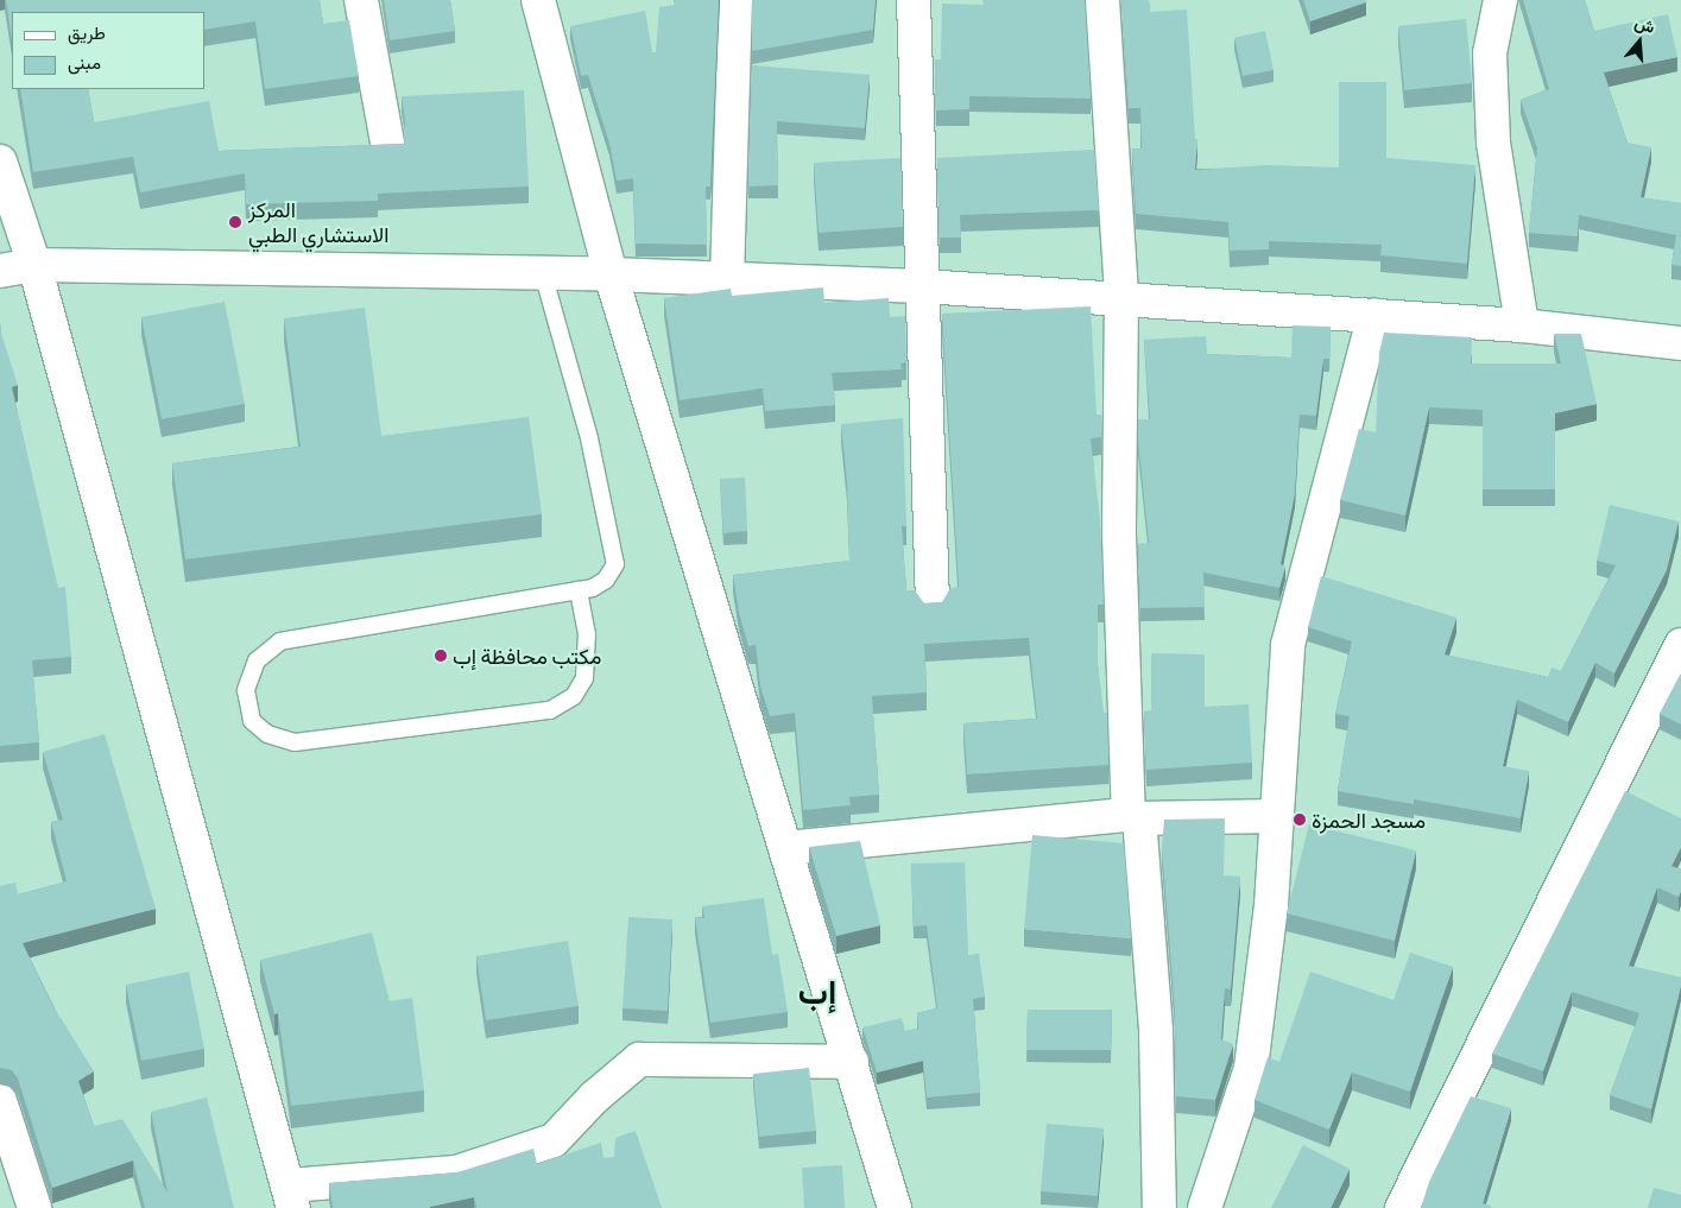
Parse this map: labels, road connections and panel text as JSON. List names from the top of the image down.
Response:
{
  "districts": ["إب"],
  "places": ["المركز الاستشاري الطبي", "مكتب محافظة إب", "مسجد الحمزة"],
  "legend": ["طريق", "مبنى"],
  "north": "top"
}
